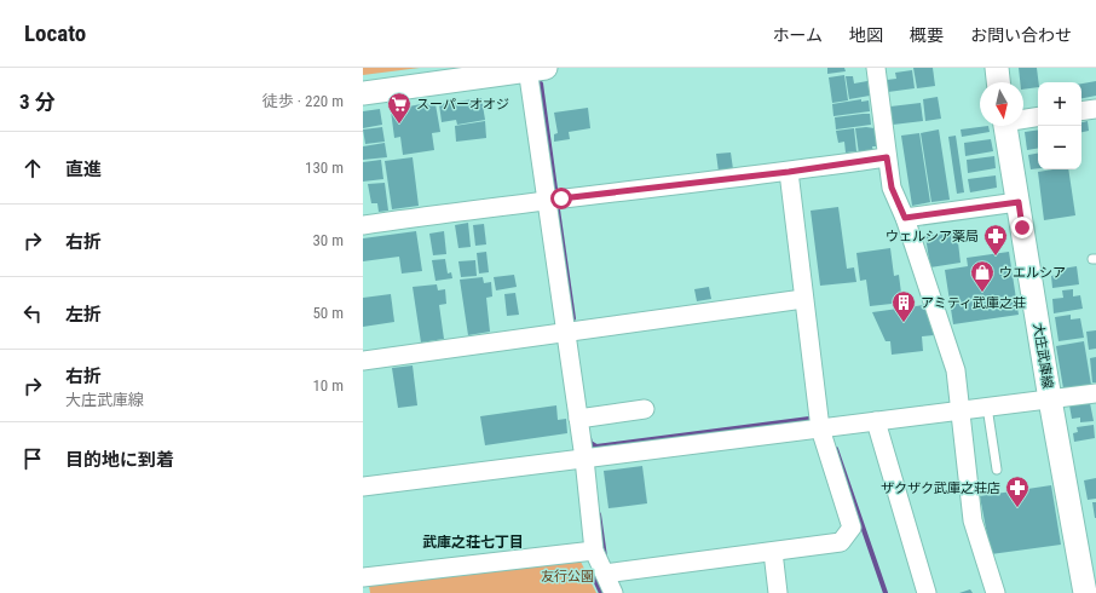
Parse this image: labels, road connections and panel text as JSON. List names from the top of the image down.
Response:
{
  "streets": {
    "street": ["大庄武庫線"]
  },
  "districts": ["武庫之荘七丁目"],
  "parks": ["友行公園"],
  "places": {
    "supermarket": ["スーパーオオジ"],
    "pharmacy": ["ウェルシア薬局", "ザクザク武庫之荘店"],
    "shop": ["ウエルシア"],
    "building": ["アミティ武庫之荘"]
  },
  "north": "bottom",
  "page": {
    "header": "Locato",
    "nav": [
      "ホーム",
      "地図",
      "概要",
      "お問い合わせ"
    ],
    "heading": ["3 分", "徒歩 · 220 m"],
    "map_buttons": ["+", "−"],
    "list": [
      ["直進", "130 m"],
      ["右折", "30 m"],
      ["左折", "50 m"],
      ["右折", "大庄武庫線", "10 m"],
      "目的地に到着"
    ]
  }
}
